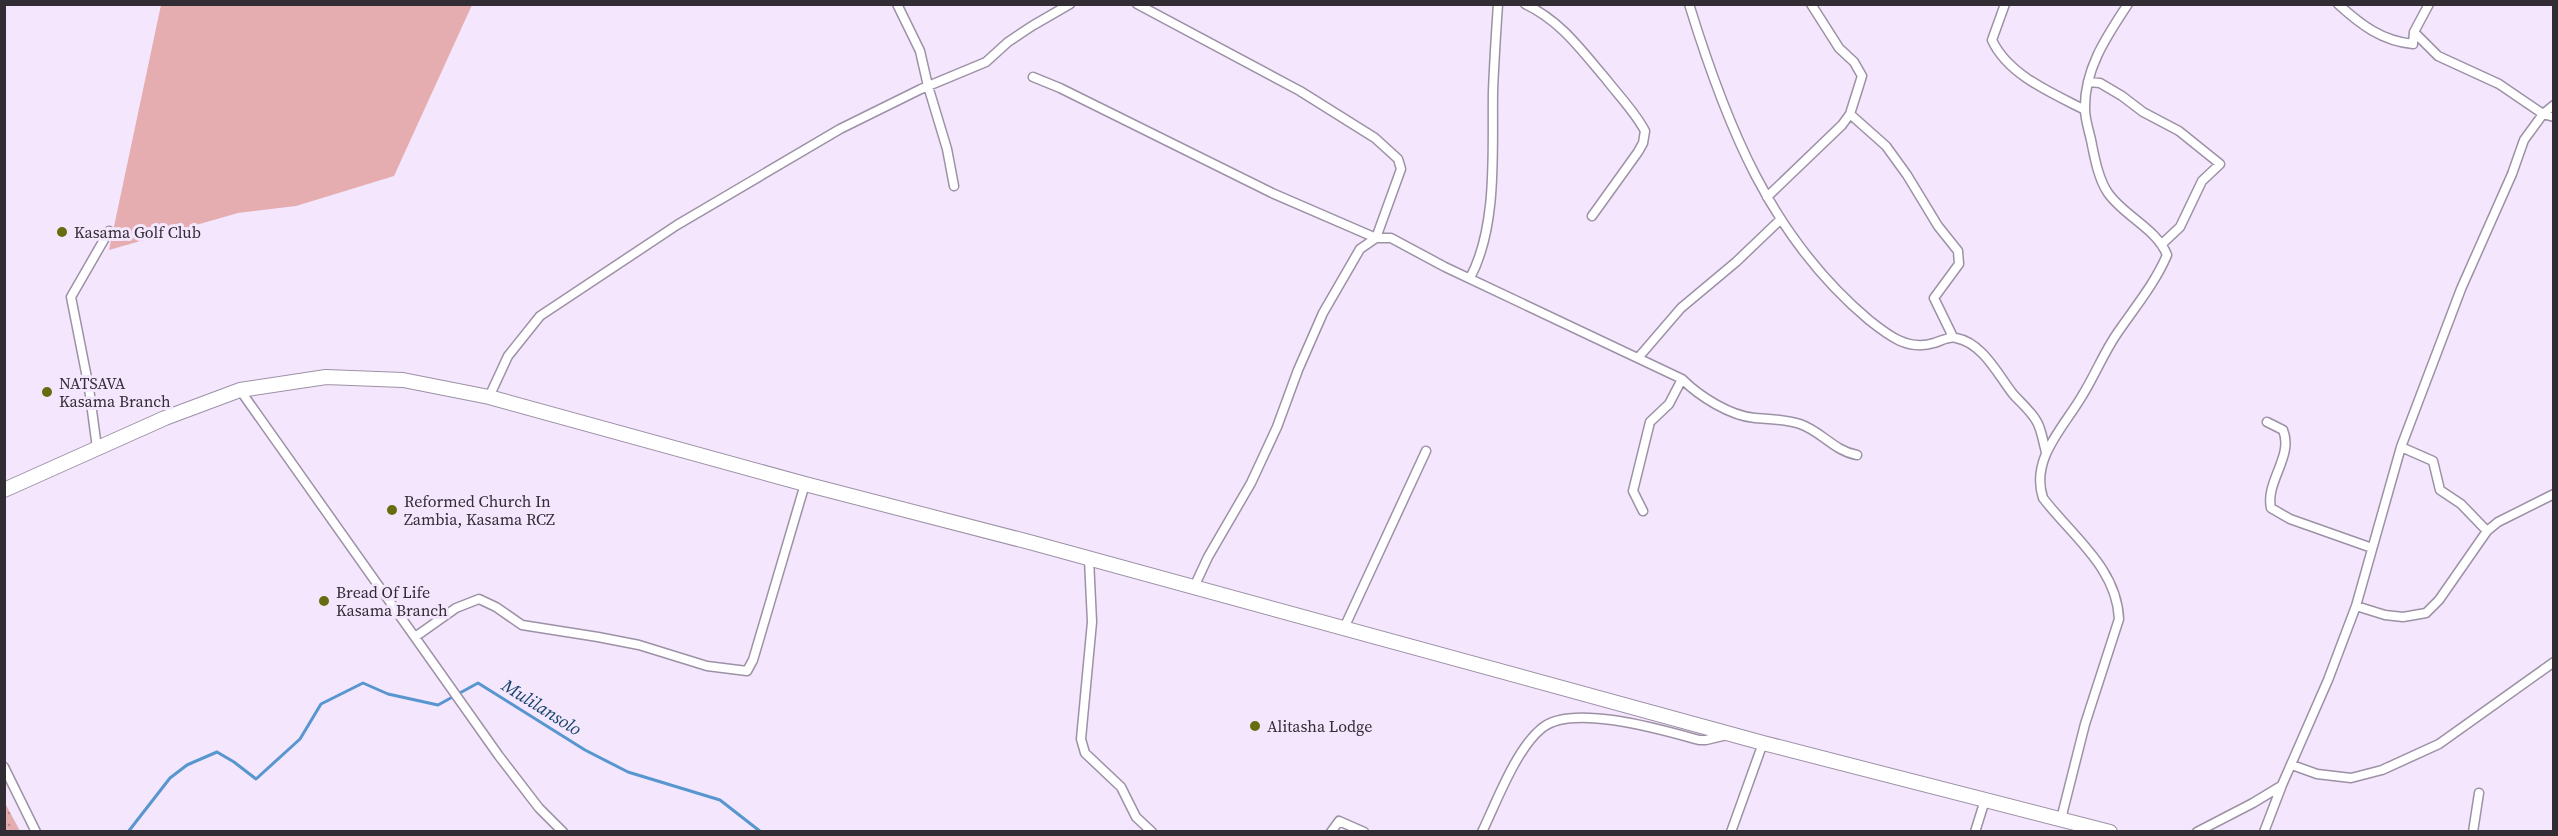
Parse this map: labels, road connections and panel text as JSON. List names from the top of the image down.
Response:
{
  "water": ["Mulilansolo"],
  "places": [
    "Kasama Golf Club",
    "NATSAVA Kasama Branch",
    "Reformed Church In Zambia, Kasama RCZ",
    "Bread Of Life Kasama Branch",
    "Alitasha Lodge"
  ]
}
